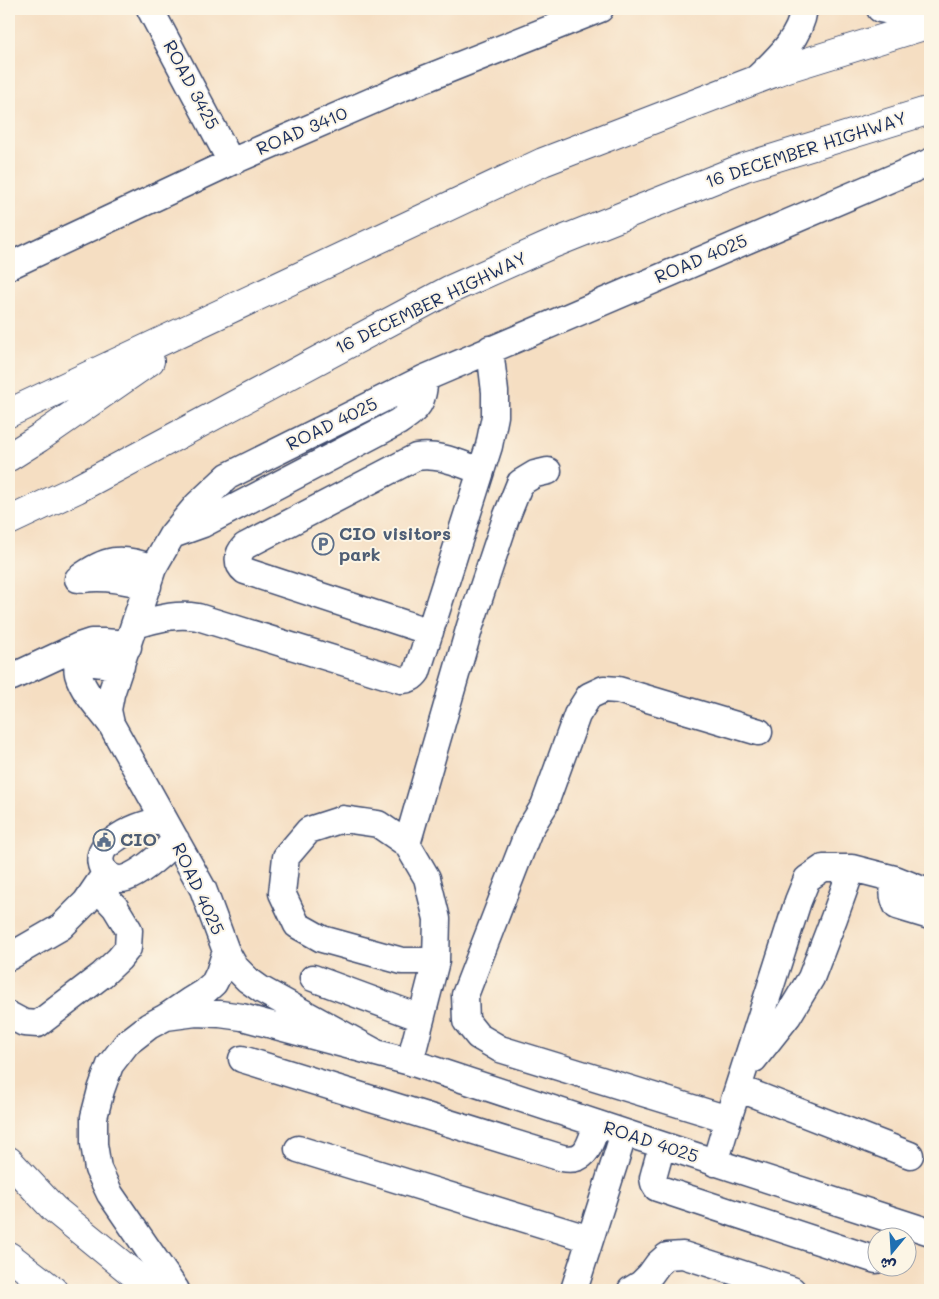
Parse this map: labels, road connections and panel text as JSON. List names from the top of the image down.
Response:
{
  "streets": {
    "main road": ["16 DECEMBER HIGHWAY"],
    "street": ["ROAD 3425", "ROAD 3410", "ROAD 4025"]
  },
  "crossings": [
    ["ROAD 3425", "ROAD 3410"]
  ],
  "places": {
    "parking": ["CIO visitors park"],
    "public building": ["CIO"]
  },
  "north": "bottom"
}
